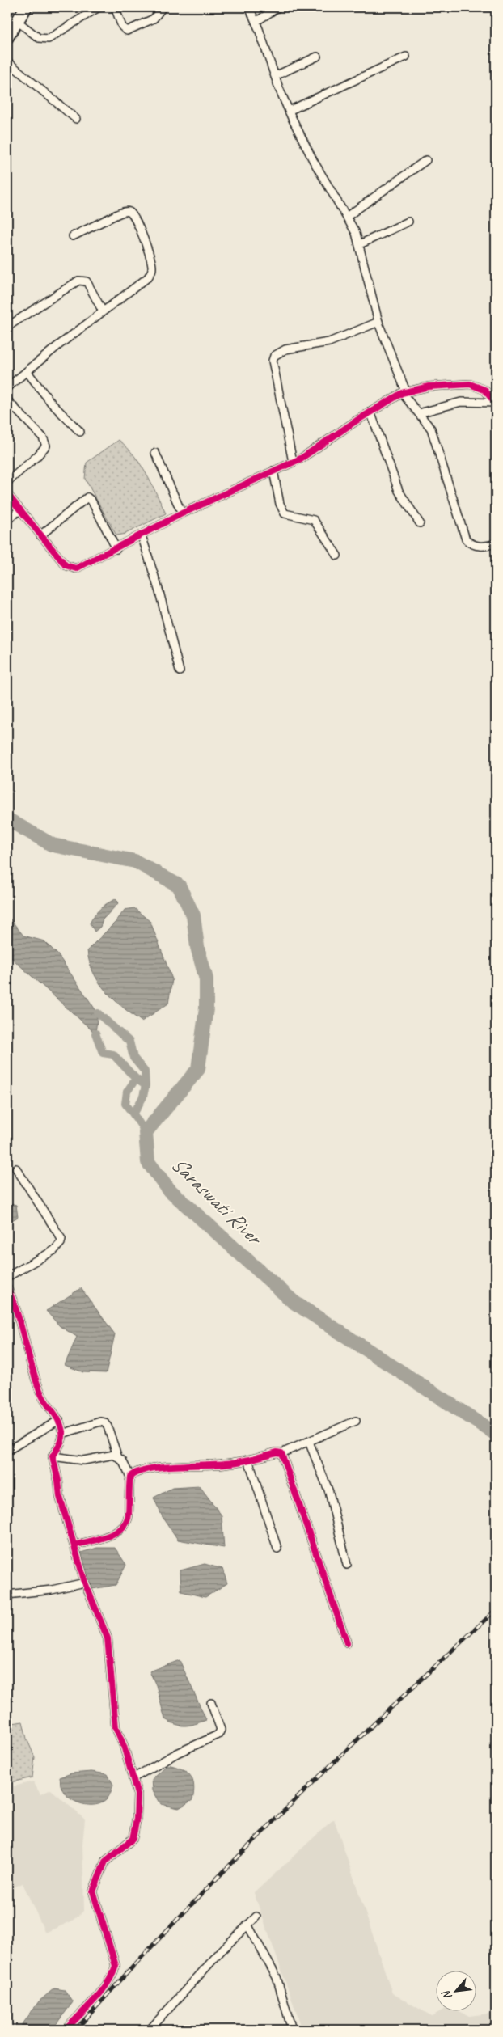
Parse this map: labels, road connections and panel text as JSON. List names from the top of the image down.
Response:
{
  "water": ["Saraswati River"],
  "north": "bottom left"
}
